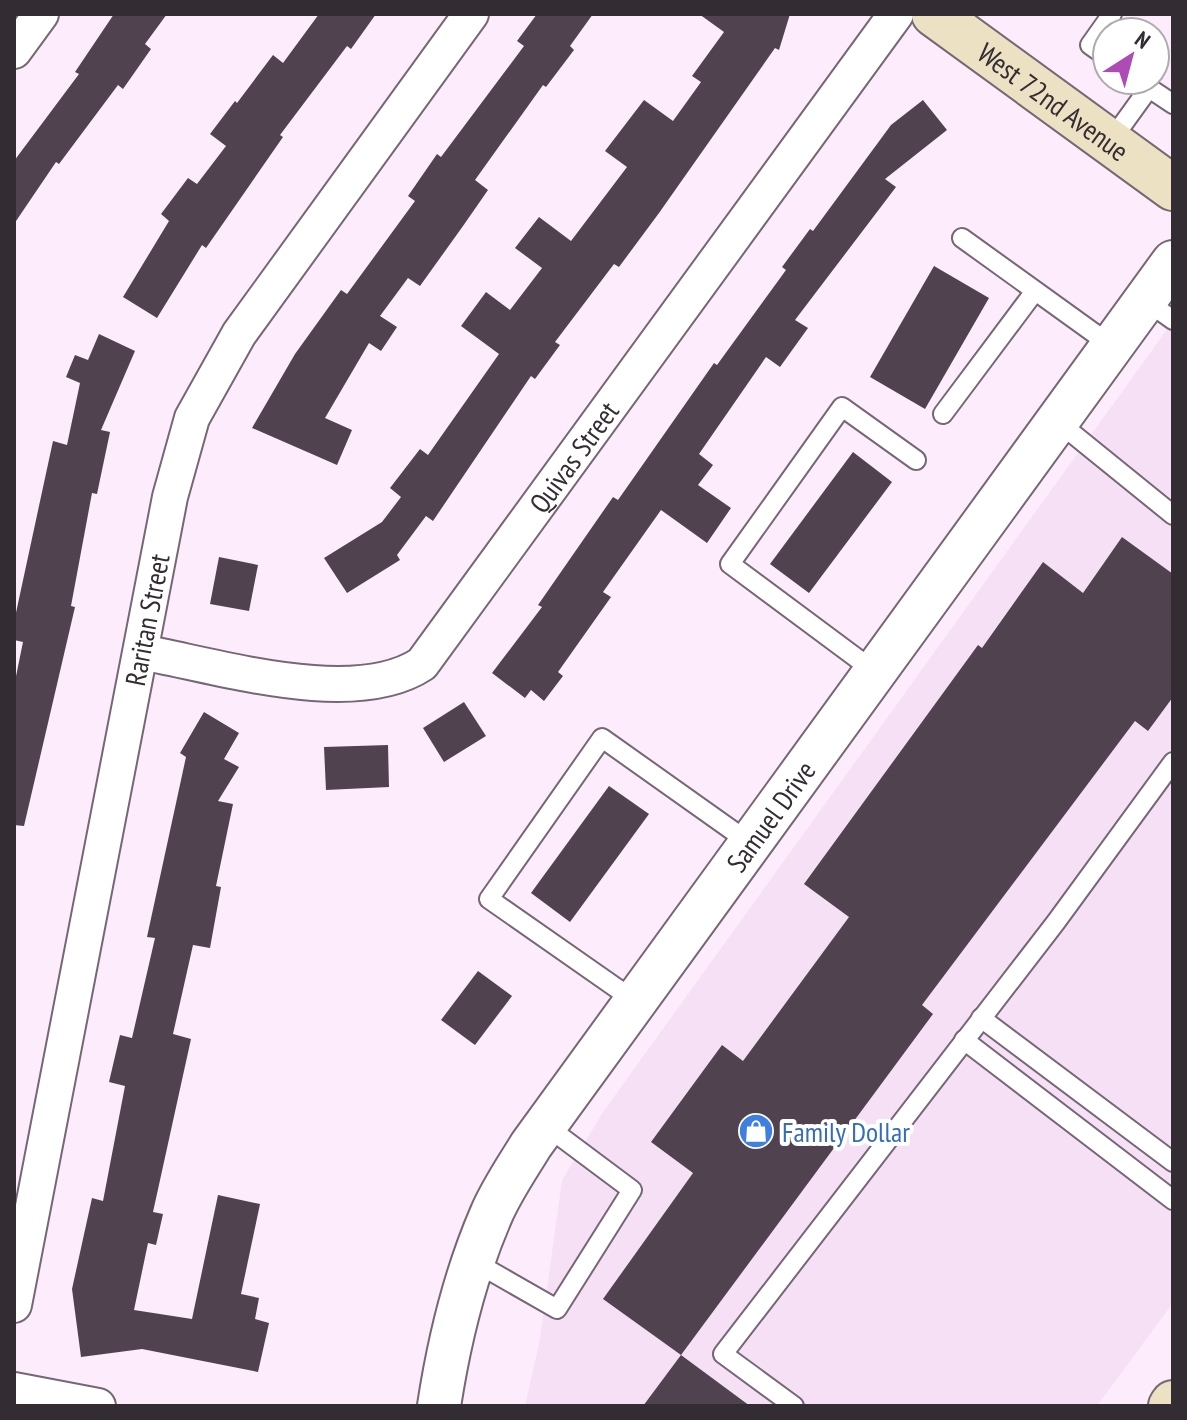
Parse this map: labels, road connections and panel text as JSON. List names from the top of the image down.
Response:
{
  "streets": {
    "main road": ["West 72nd Avenue"],
    "street": ["Quivas Street", "Raritan Street", "Samuel Drive"]
  },
  "crossings": [
    ["Quivas Street", "Raritan Street"]
  ],
  "places": {
    "shop": ["Family Dollar"]
  },
  "north": "top right"
}
